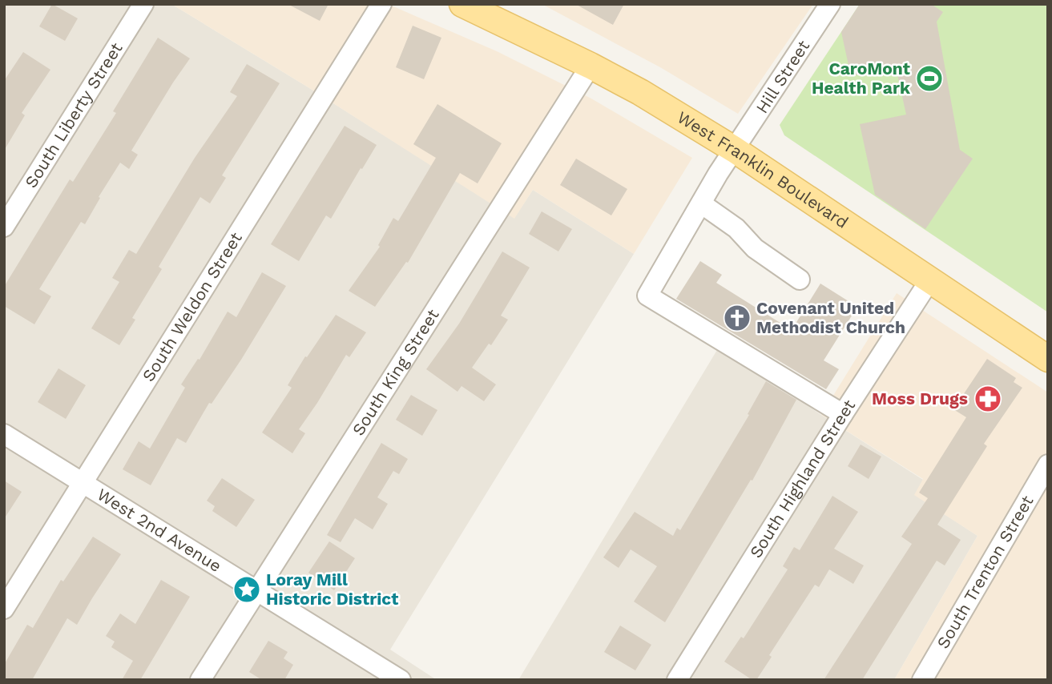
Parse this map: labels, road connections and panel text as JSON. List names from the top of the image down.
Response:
{
  "streets": {
    "main road": ["West Franklin Boulevard"],
    "street": [
      "Hill Street",
      "South Liberty Street",
      "South Weldon Street",
      "South King Street",
      "South Highland Street",
      "West 2nd Avenue",
      "South Trenton Street"
    ]
  },
  "crossings": [
    ["Hill Street", "West Franklin Boulevard"],
    ["Hill Street", "South Highland Street"],
    ["West Franklin Boulevard", "South King Street"],
    ["West Franklin Boulevard", "South Highland Street"],
    ["South Weldon Street", "West 2nd Avenue"],
    ["South King Street", "West 2nd Avenue"]
  ],
  "places": {
    "sports": ["CaroMont Health Park"],
    "church": ["Covenant United Methodist Church"],
    "pharmacy": ["Moss Drugs"],
    "place": ["Loray Mill Historic District"]
  }
}
